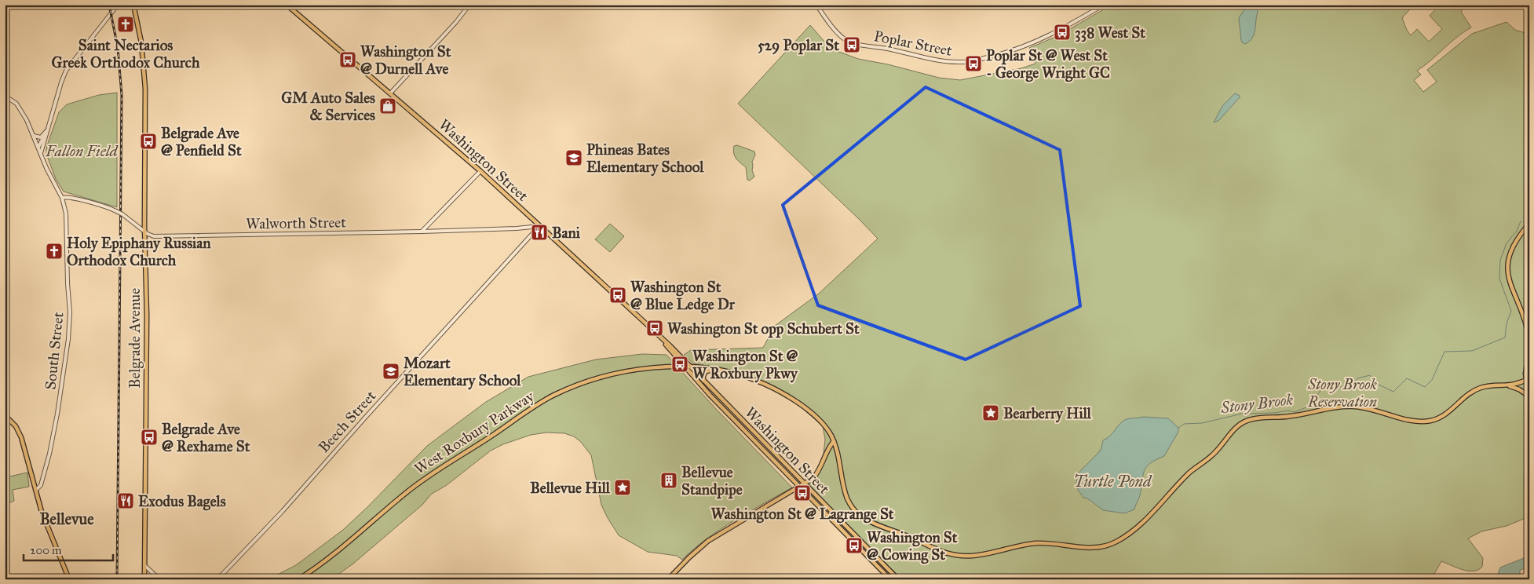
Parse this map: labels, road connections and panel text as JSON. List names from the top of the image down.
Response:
{
  "streets": {
    "main road": ["Washington Street", "Belgrade Avenue", "West Roxbury Parkway"],
    "street": [
      "Poplar Street",
      "Walworth Street",
      "South Street",
      "Beech Street"
    ]
  },
  "crossings": [
    ["Washington Street", "Walworth Street"],
    ["Washington Street", "Beech Street"],
    ["Washington Street", "West Roxbury Parkway"],
    ["Walworth Street", "Belgrade Avenue"],
    ["Walworth Street", "South Street"],
    ["Walworth Street", "Beech Street"]
  ],
  "districts": ["Bellevue"],
  "water": ["Stony Brook", "Turtle Pond"],
  "parks": ["Fallon Field", "Stony Brook Reservation"],
  "places": {
    "church": ["Saint Nectarios Greek Orthodox Church", "Holy Epiphany Russian Orthodox Church"],
    "bus stop": [
      "338 West St",
      "529 Poplar St",
      "Washington St @ Durnell Ave",
      "Poplar St @ West St - George Wright GC",
      "Belgrade Ave @ Penfield St",
      "Washington St @ Blue Ledge Dr",
      "Washington St opp Schubert St",
      "Washington St @ W Roxbury Pkwy",
      "Belgrade Ave @ Rexhame St",
      "Washington St @ Lagrange St",
      "Washington St @ Cowing St"
    ],
    "shop": ["GM Auto Sales & Services"],
    "school or university": ["Phineas Bates Elementary School", "Mozart Elementary School"],
    "restaurant": ["Bani", "Exodus Bagels"],
    "place": ["Bearberry Hill", "Bellevue Hill"],
    "building": ["Bellevue Standpipe"]
  },
  "scale_bar": "200 m"
}
